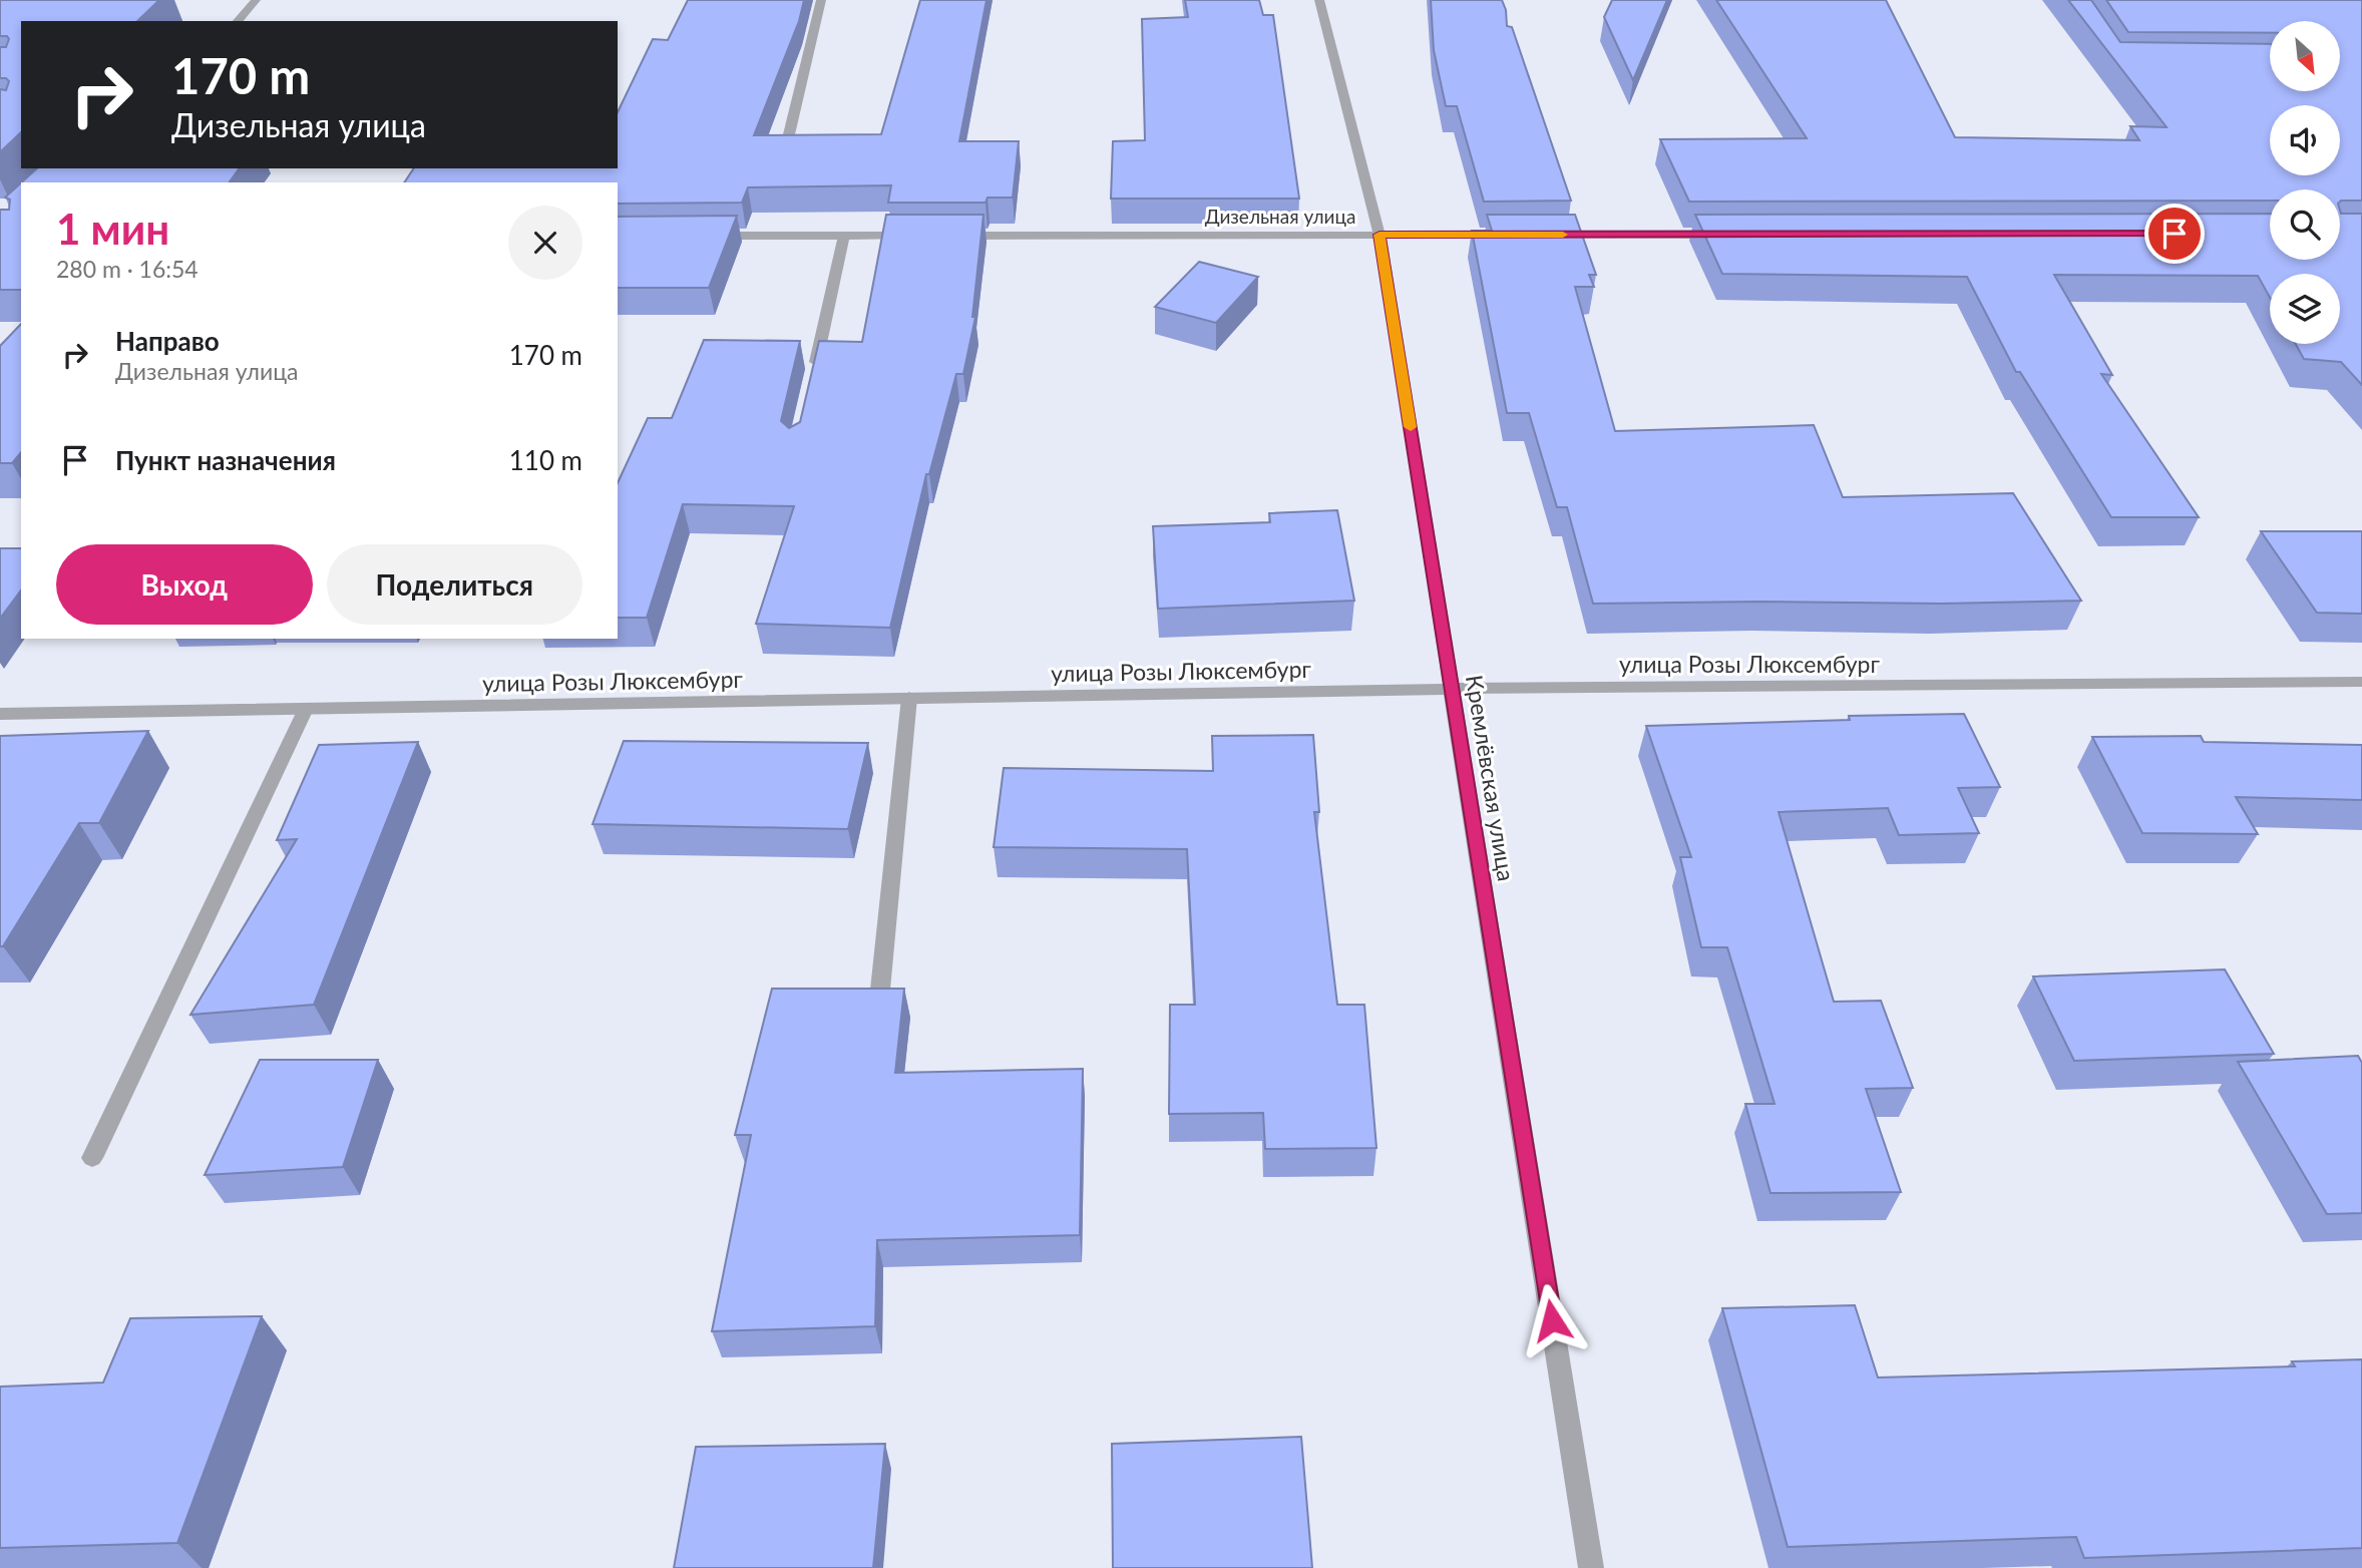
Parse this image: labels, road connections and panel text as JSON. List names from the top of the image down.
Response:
{
  "streets": {
    "street": ["Дизельная улица", "улица Розы Люксембург", "Кремлёвская улица"]
  },
  "crossings": [
    ["Дизельная улица", "Кремлёвская улица"],
    ["улица Розы Люксембург", "Кремлёвская улица"]
  ],
  "north": "bottom right",
  "page": {
    "turn": ["170 m", "Дизельная улица"],
    "heading": ["1 мин", "280 m · 16:54"],
    "list": [
      {
        "name": "Направо",
        "note": "Дизельная улица",
        "value": "170 m"
      },
      {
        "name": "Пункт назначения",
        "value": "110 m"
      }
    ],
    "buttons": ["Выход", "Поделиться"]
  }
}
